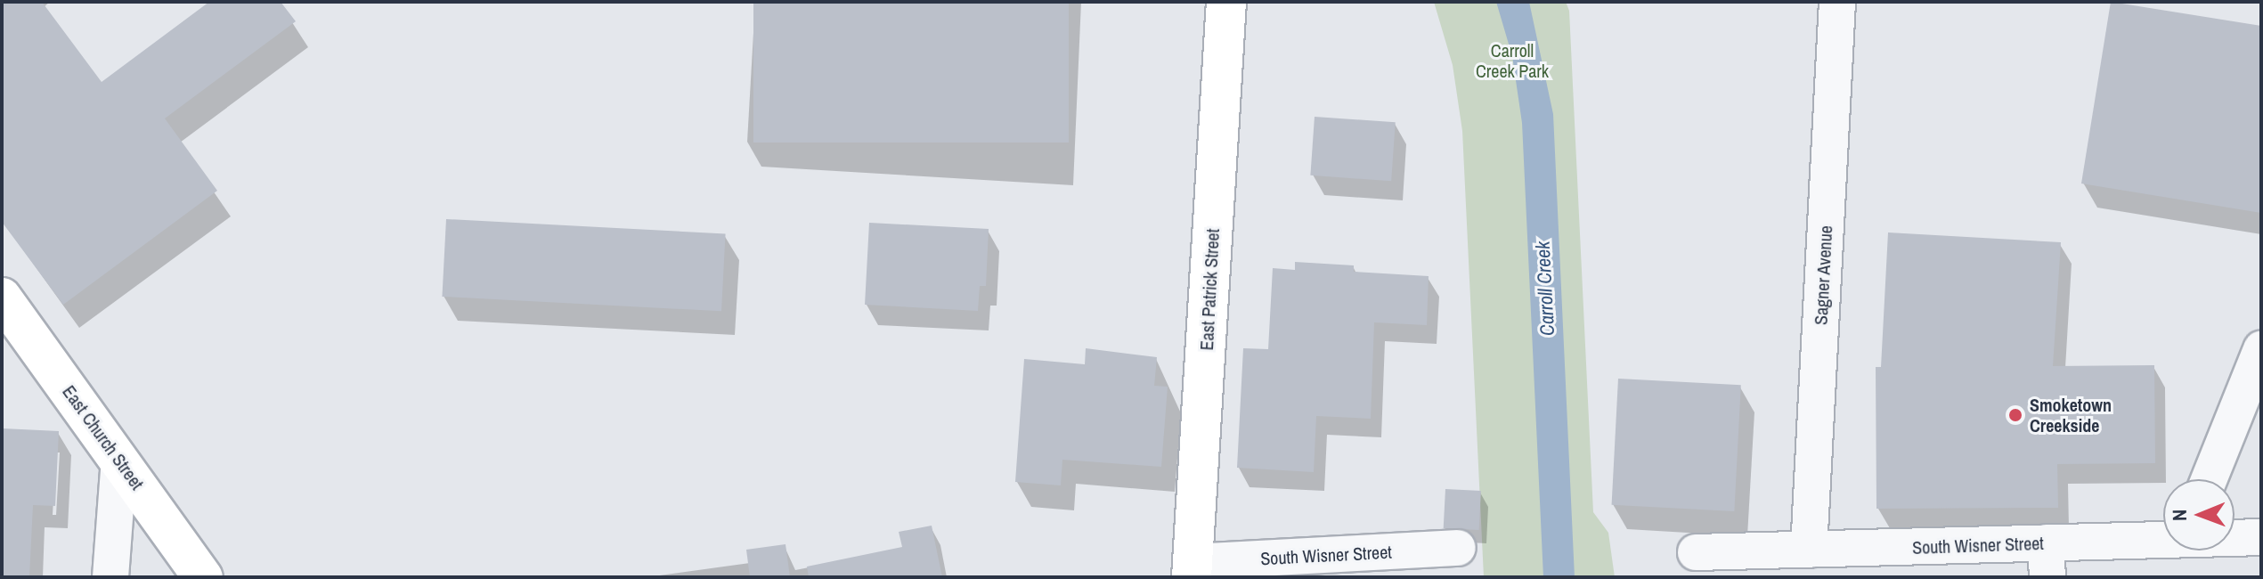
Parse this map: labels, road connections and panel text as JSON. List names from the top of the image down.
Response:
{
  "streets": {
    "main road": ["East Patrick Street", "East Church Street"],
    "street": ["Sagner Avenue", "South Wisner Street"]
  },
  "crossings": [
    ["Sagner Avenue", "South Wisner Street"],
    ["East Patrick Street", "South Wisner Street"]
  ],
  "water": ["Carroll Creek"],
  "parks": ["Carroll Creek Park"],
  "places": ["Smoketown Creekside"],
  "north": "left"
}
